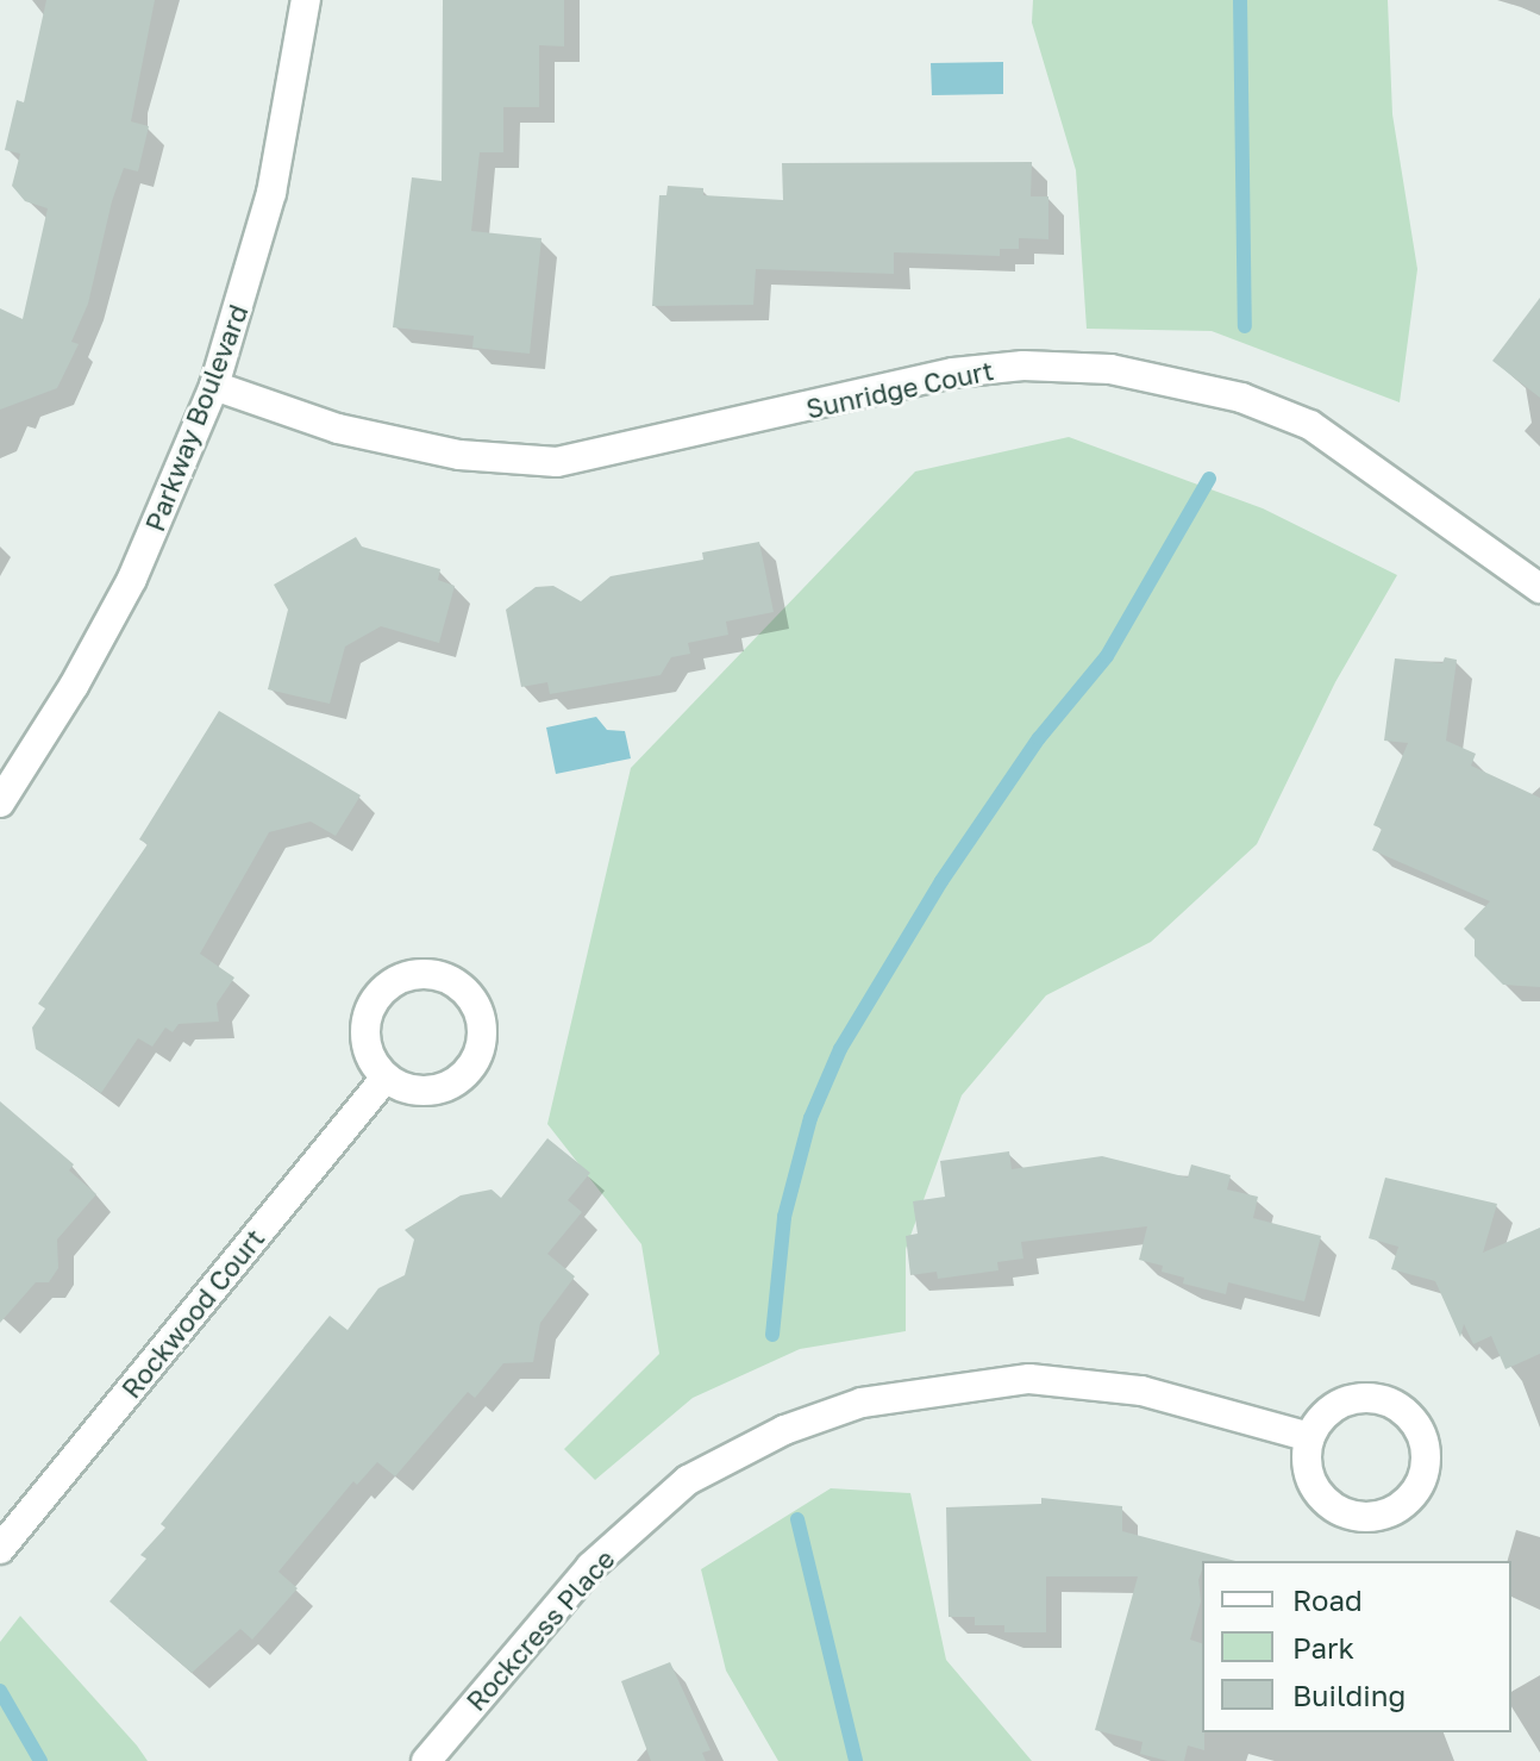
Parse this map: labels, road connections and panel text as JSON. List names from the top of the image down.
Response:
{
  "streets": {
    "street": [
      "Sunridge Court",
      "Parkway Boulevard",
      "Rockwood Court",
      "Rockcress Place"
    ]
  },
  "crossings": [
    ["Sunridge Court", "Parkway Boulevard"]
  ],
  "legend": ["Road", "Park", "Building"]
}
